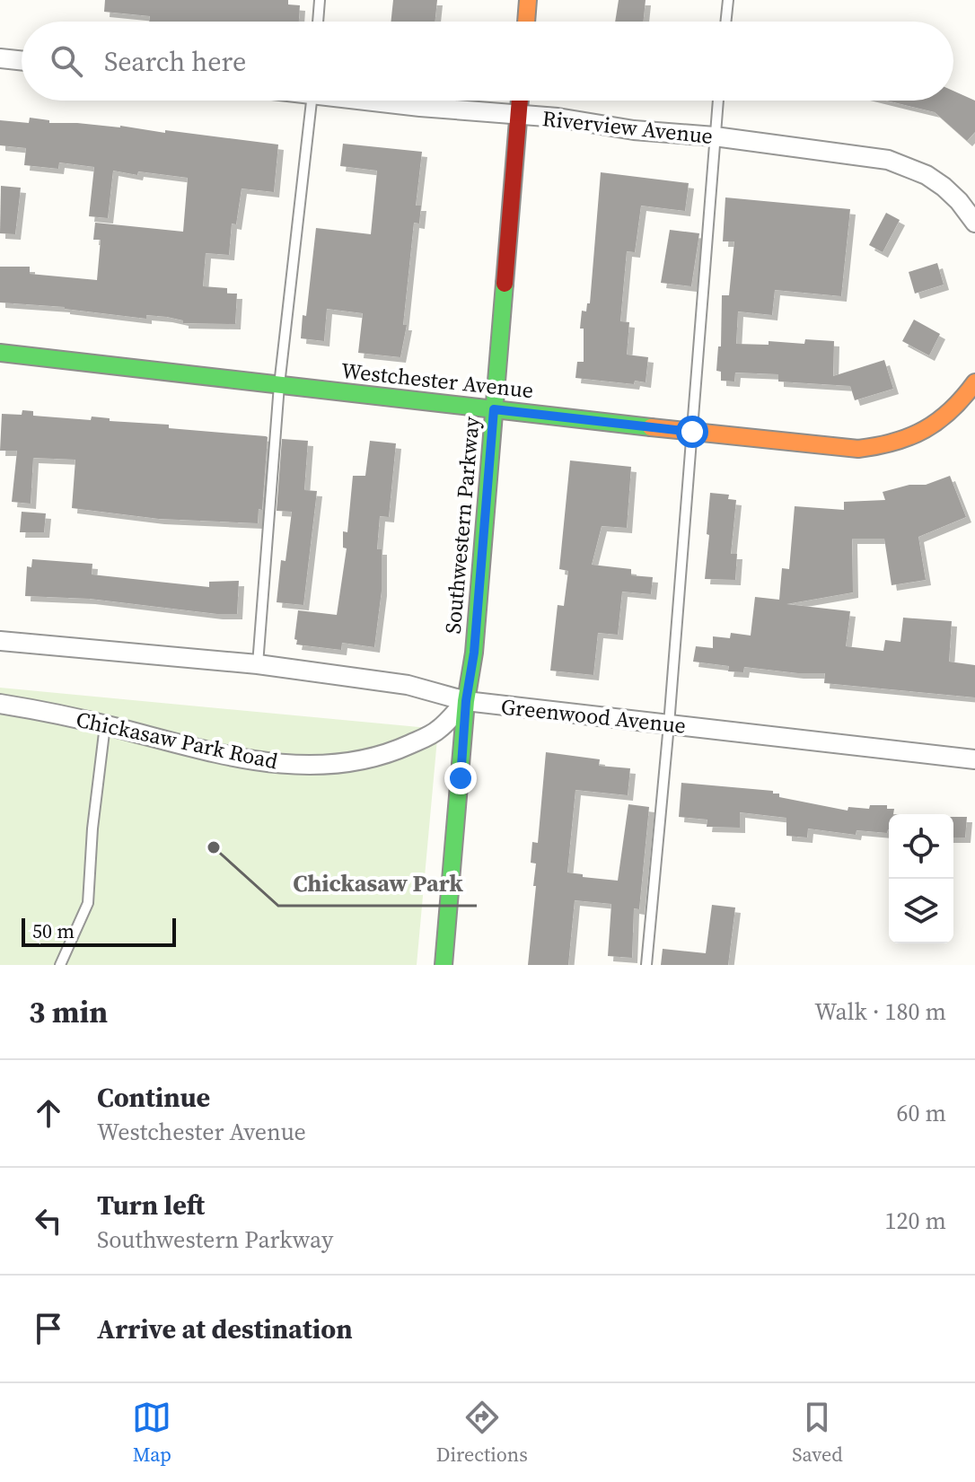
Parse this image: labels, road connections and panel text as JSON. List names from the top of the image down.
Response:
{
  "streets": {
    "street": [
      "Riverview Avenue",
      "Westchester Avenue",
      "Southwestern Parkway",
      "Greenwood Avenue",
      "Chickasaw Park Road"
    ]
  },
  "crossings": [
    ["Riverview Avenue", "Southwestern Parkway"],
    ["Westchester Avenue", "Southwestern Parkway"],
    ["Southwestern Parkway", "Greenwood Avenue"],
    ["Southwestern Parkway", "Chickasaw Park Road"],
    ["Greenwood Avenue", "Chickasaw Park Road"]
  ],
  "places": ["Chickasaw Park"],
  "scale_bar": "50 m",
  "page": {
    "search": "Search here",
    "scale": "50 m",
    "heading": ["3 min", "Walk · 180 m"],
    "list": [
      ["Continue", "Westchester Avenue", "60 m"],
      ["Turn left", "Southwestern Parkway", "120 m"],
      "Arrive at destination"
    ],
    "nav": ["Map", "Directions", "Saved"]
  }
}
